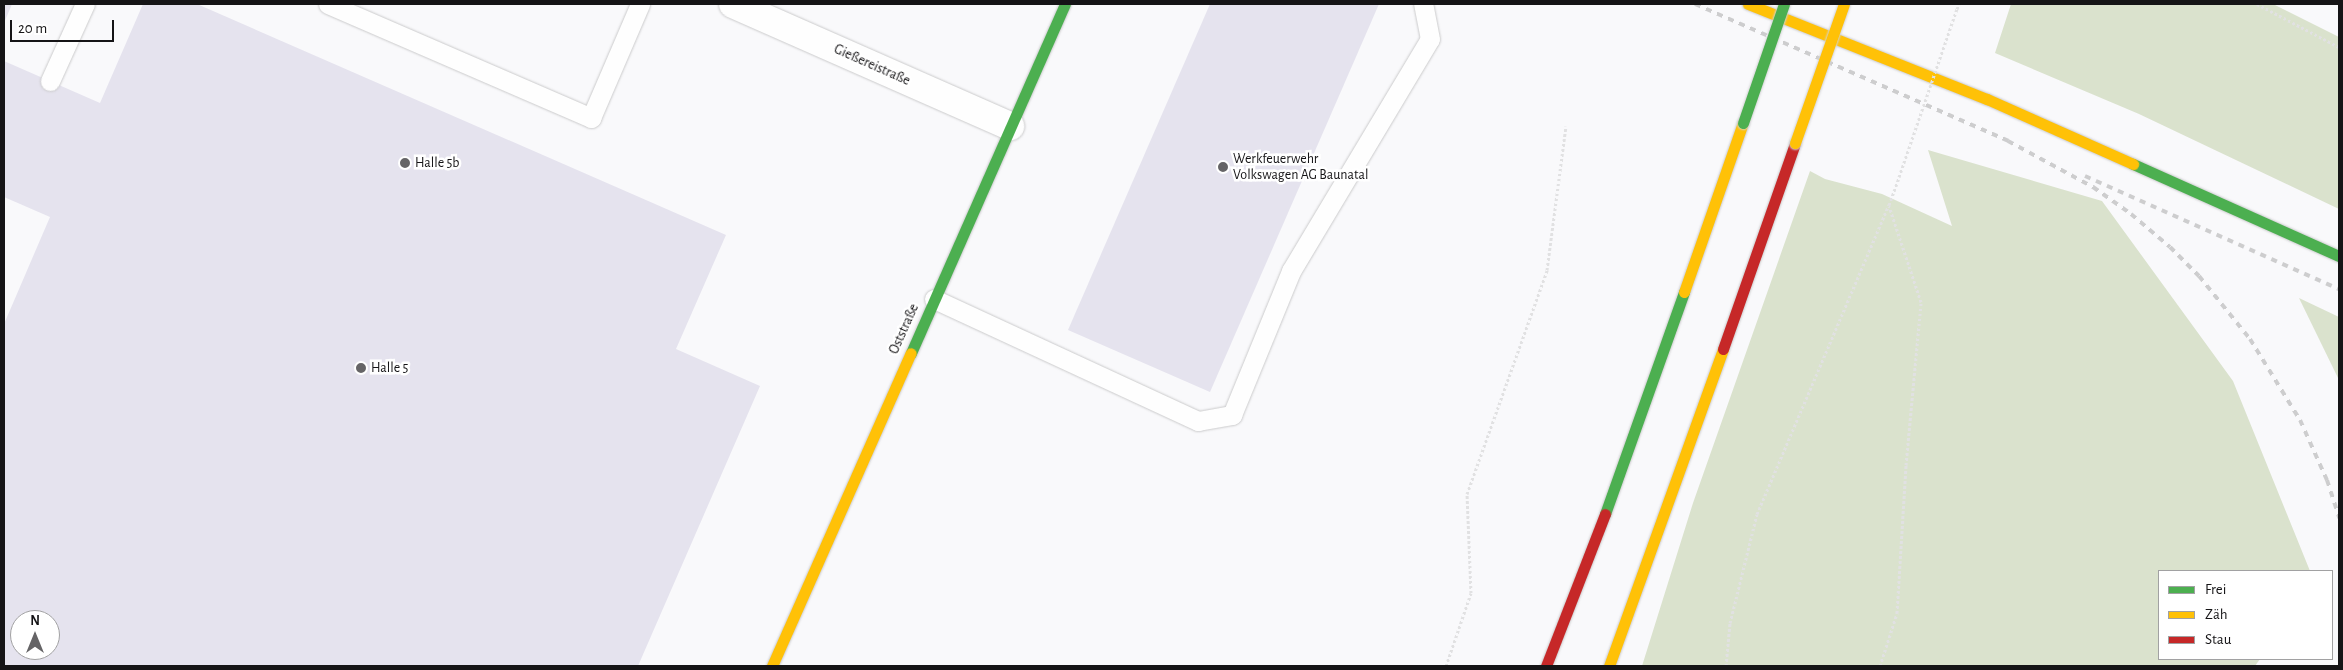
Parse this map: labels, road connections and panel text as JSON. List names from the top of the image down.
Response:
{
  "streets": {
    "main road": ["Oststraße"],
    "street": ["Gießereistraße"]
  },
  "crossings": [
    ["Gießereistraße", "Oststraße"]
  ],
  "places": ["Halle 5b", "Werkfeuerwehr Volkswagen AG Baunatal", "Halle 5"],
  "legend": ["Frei", "Zäh", "Stau"],
  "scale_bar": "20 m",
  "north": "top"
}
